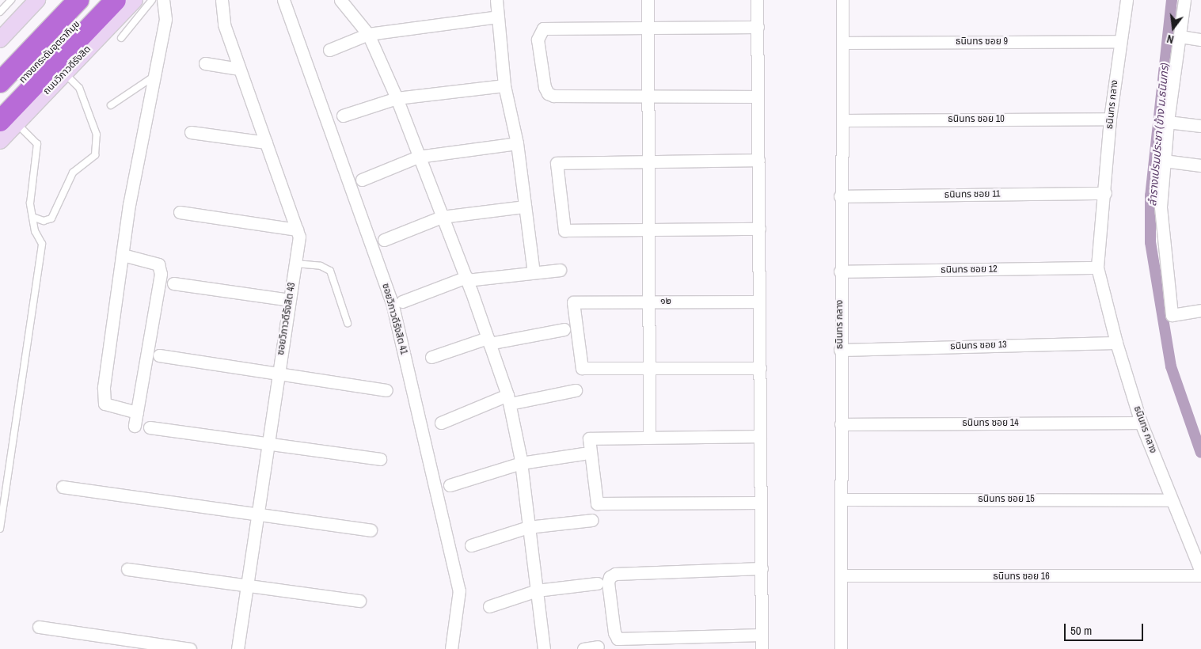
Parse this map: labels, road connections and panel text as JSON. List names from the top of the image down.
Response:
{
  "streets": {
    "highway": ["ทางยกระดับอุตราภิมุข", "ถนนวิภาวดีรังสิต"],
    "street": [
      "ธนินทร ซอย 9",
      "ธนินทร กลาง",
      "ธนินทร ซอย 10",
      "ธนินทร ซอย 11",
      "ธนินทร ซอย 12",
      "๑๒",
      "ซอยวิภาวดีรังสิต 43",
      "ซอยวิภาวดีรังสิต 41",
      "ธนินทร ซอย 13",
      "ธนินทร ซอย 14",
      "ธนินทร ซอย 15",
      "ธนินทร ซอย 16"
    ]
  },
  "crossings": [
    ["ธนินทร ซอย 9", "ธนินทร กลาง"],
    ["ธนินทร กลาง", "ธนินทร ซอย 10"],
    ["ธนินทร กลาง", "ธนินทร ซอย 11"],
    ["ธนินทร กลาง", "ธนินทร ซอย 12"],
    ["ธนินทร กลาง", "ธนินทร ซอย 13"],
    ["ธนินทร กลาง", "ธนินทร ซอย 14"],
    ["ธนินทร กลาง", "ธนินทร ซอย 15"],
    ["ธนินทร กลาง", "ธนินทร ซอย 16"]
  ],
  "water": ["ลำรางเปรมประชา (ข้าง ม.ธนินทร)"],
  "scale_bar": "50 m",
  "north": "bottom"
}
